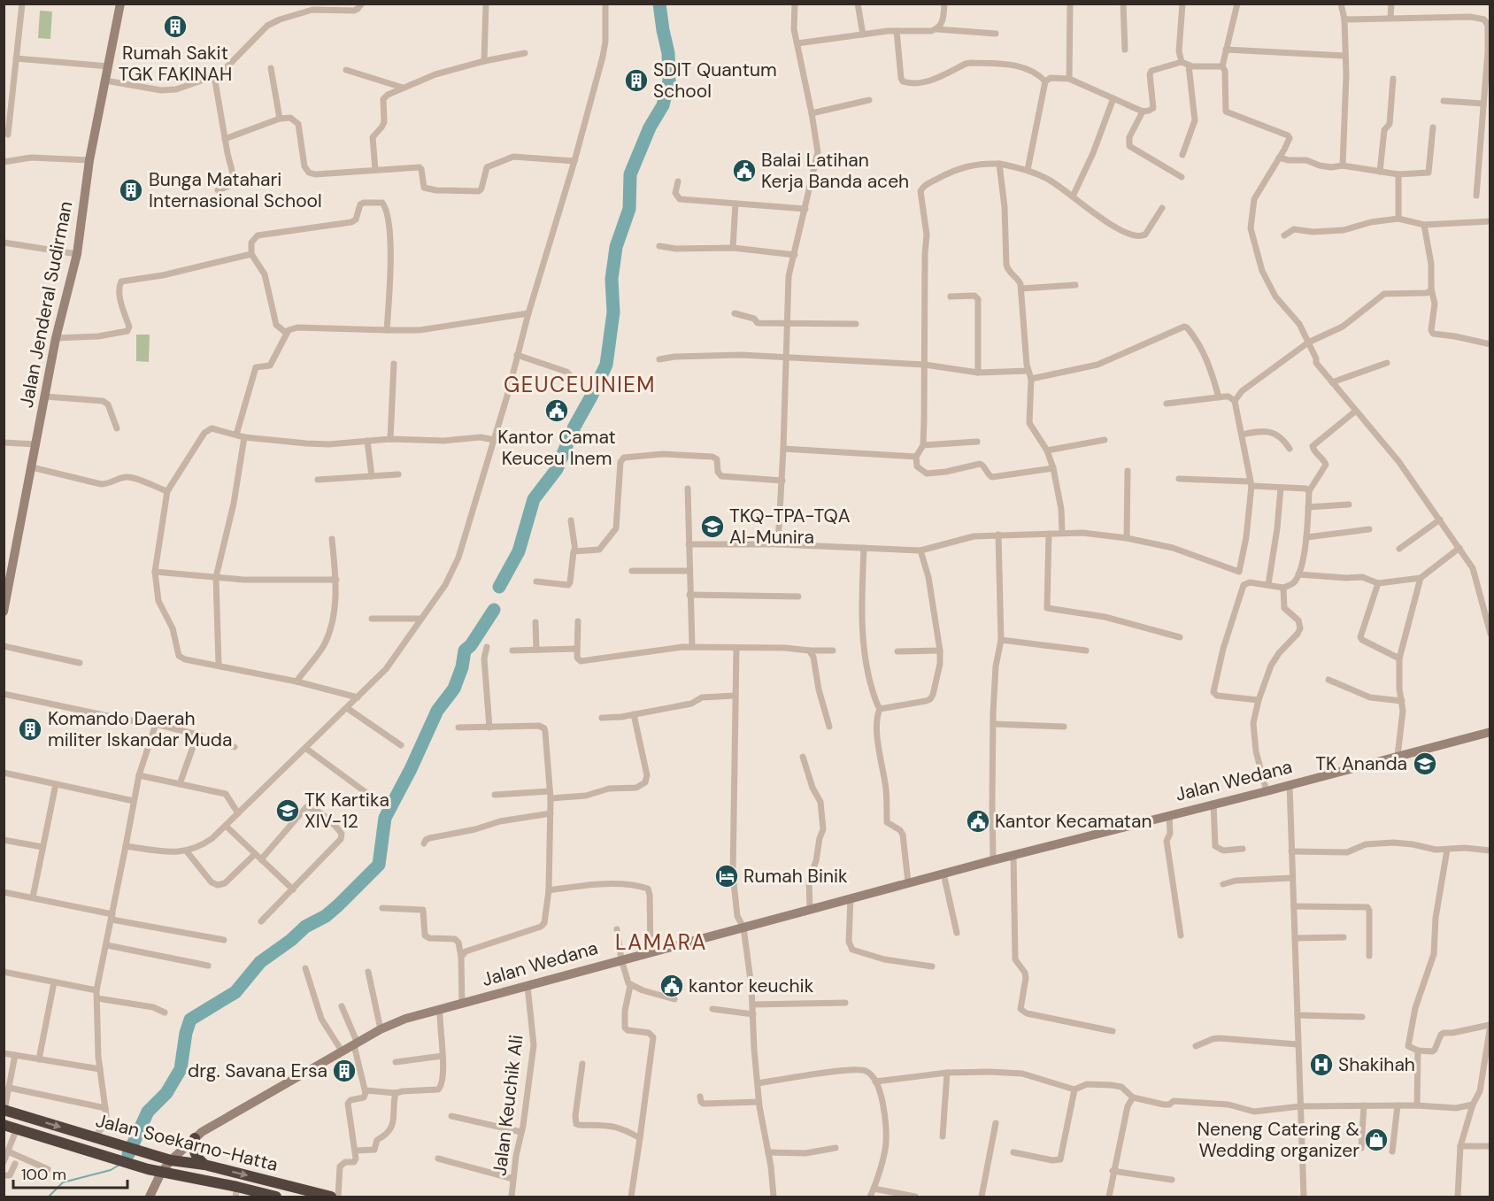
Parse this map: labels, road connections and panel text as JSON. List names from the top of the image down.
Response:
{
  "streets": {
    "highway": ["Jalan Soekarno-Hatta"],
    "street": ["Jalan Jenderal Sudirman", "Jalan Wedana", "Jalan Keuchik Ali"]
  },
  "crossings": [
    ["Jalan Wedana", "Jalan Keuchik Ali"],
    ["Jalan Wedana", "Jalan Soekarno-Hatta"]
  ],
  "districts": ["GEUCEUINIEM", "LAMARA"],
  "places": {
    "building": [
      "Rumah Sakit TGK FAKINAH",
      "SDIT Quantum School",
      "Bunga Matahari Internasional School",
      "Komando Daerah militer Iskandar Muda",
      "drg. Savana Ersa"
    ],
    "public building": [
      "Balai Latihan Kerja Banda aceh",
      "Kantor Camat Keuceu Inem",
      "Kantor Kecamatan",
      "kantor keuchik"
    ],
    "school or university": ["TKQ-TPA-TQA Al-Munira", "TK Ananda", "TK Kartika XIV-12"],
    "hotel": ["Rumah Binik"],
    "hospital": ["Shakihah"],
    "shop": ["Neneng Catering & Wedding organizer"]
  },
  "scale_bar": "100 m"
}
